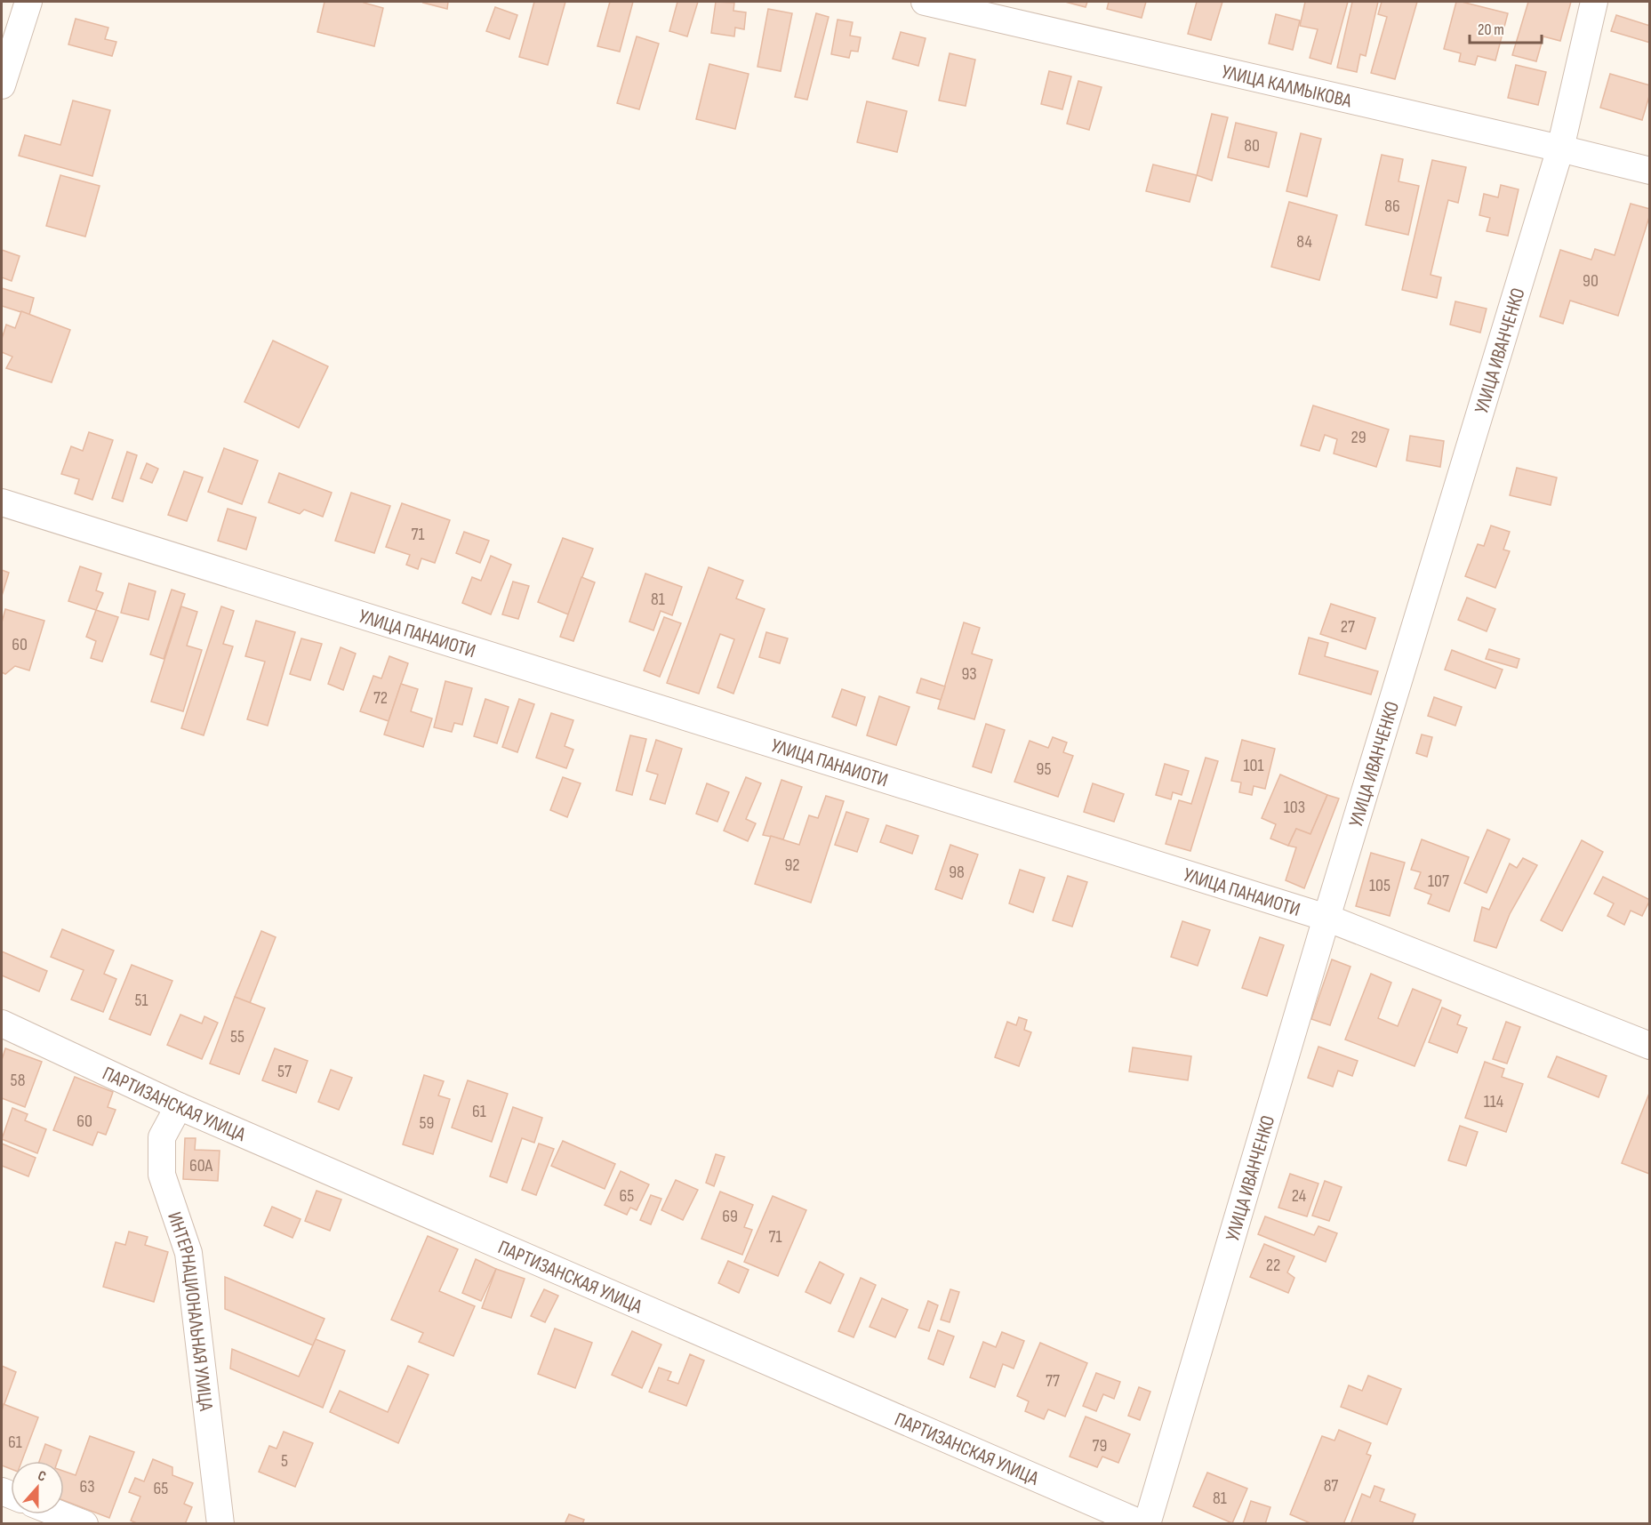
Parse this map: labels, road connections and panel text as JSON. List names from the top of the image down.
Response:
{
  "streets": {
    "street": [
      "УЛИЦА КАЛМЫКОВА",
      "УЛИЦА ИВАНЧЕНКО",
      "УЛИЦА ПАНАИОТИ",
      "ПАРТИЗАНСКАЯ УЛИЦА",
      "ИНТЕРНАЦИОНАЛЬНАЯ УЛИЦА"
    ]
  },
  "crossings": [
    ["УЛИЦА КАЛМЫКОВА", "УЛИЦА ИВАНЧЕНКО"],
    ["УЛИЦА ИВАНЧЕНКО", "УЛИЦА ПАНАИОТИ"],
    ["ПАРТИЗАНСКАЯ УЛИЦА", "ИНТЕРНАЦИОНАЛЬНАЯ УЛИЦА"]
  ],
  "house_numbers": [
    "80",
    "86",
    "84",
    "90",
    "29",
    "71",
    "81",
    "27",
    "60",
    "93",
    "72",
    "101",
    "95",
    "103",
    "92",
    "98",
    "107",
    "105",
    "51",
    "55",
    "57",
    "58",
    "114",
    "61",
    "60",
    "59",
    "60А",
    "65",
    "24",
    "69",
    "71",
    "22",
    "77",
    "61",
    "79",
    "5",
    "87",
    "63",
    "65",
    "81"
  ],
  "scale_bar": "20 m",
  "north": "top"
}
